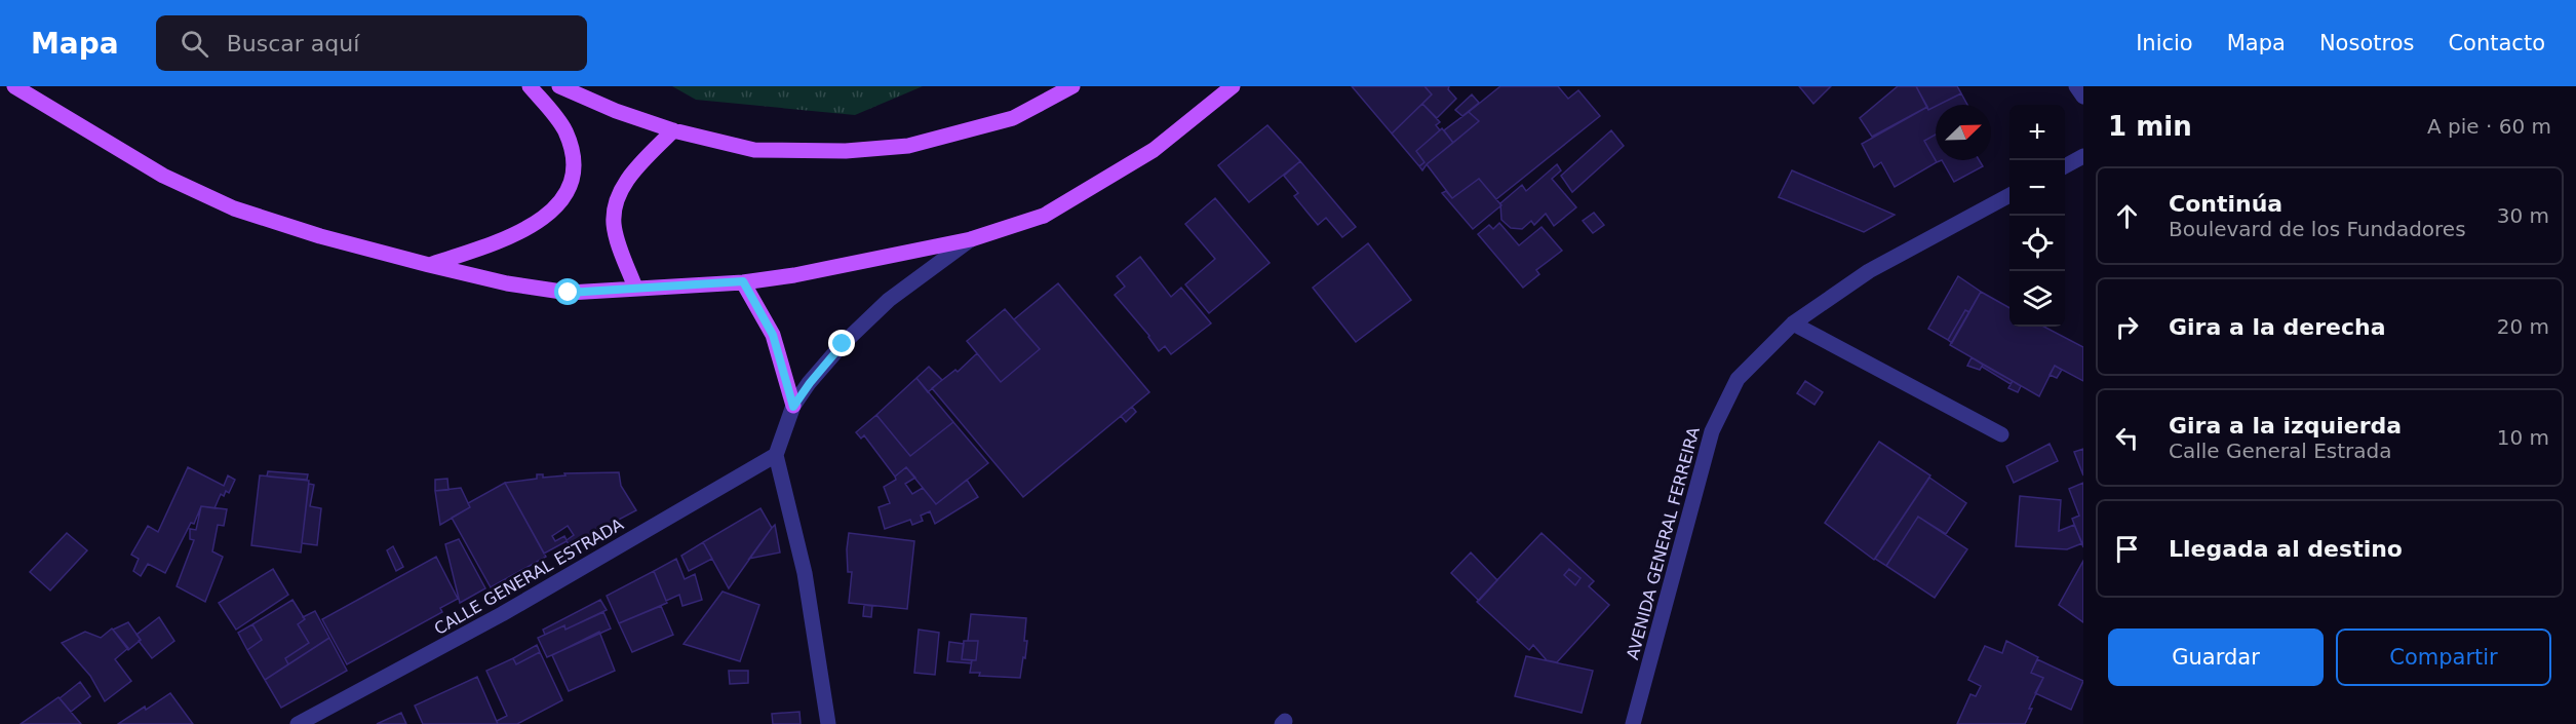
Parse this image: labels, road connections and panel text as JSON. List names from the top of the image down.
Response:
{
  "streets": {
    "street": ["AVENIDA GENERAL FERREIRA", "CALLE GENERAL ESTRADA"]
  },
  "north": "top right",
  "page": {
    "header": "Mapa",
    "search": "Buscar aquí",
    "nav": [
      "Inicio",
      "Mapa",
      "Nosotros",
      "Contacto"
    ],
    "heading": ["1 min", "A pie · 60 m"],
    "map_buttons": ["+", "−"],
    "list": [
      ["Continúa", "Boulevard de los Fundadores", "30 m"],
      ["Gira a la derecha", "20 m"],
      ["Gira a la izquierda", "Calle General Estrada", "10 m"],
      "Llegada al destino"
    ],
    "buttons": ["Guardar", "Compartir"]
  }
}
